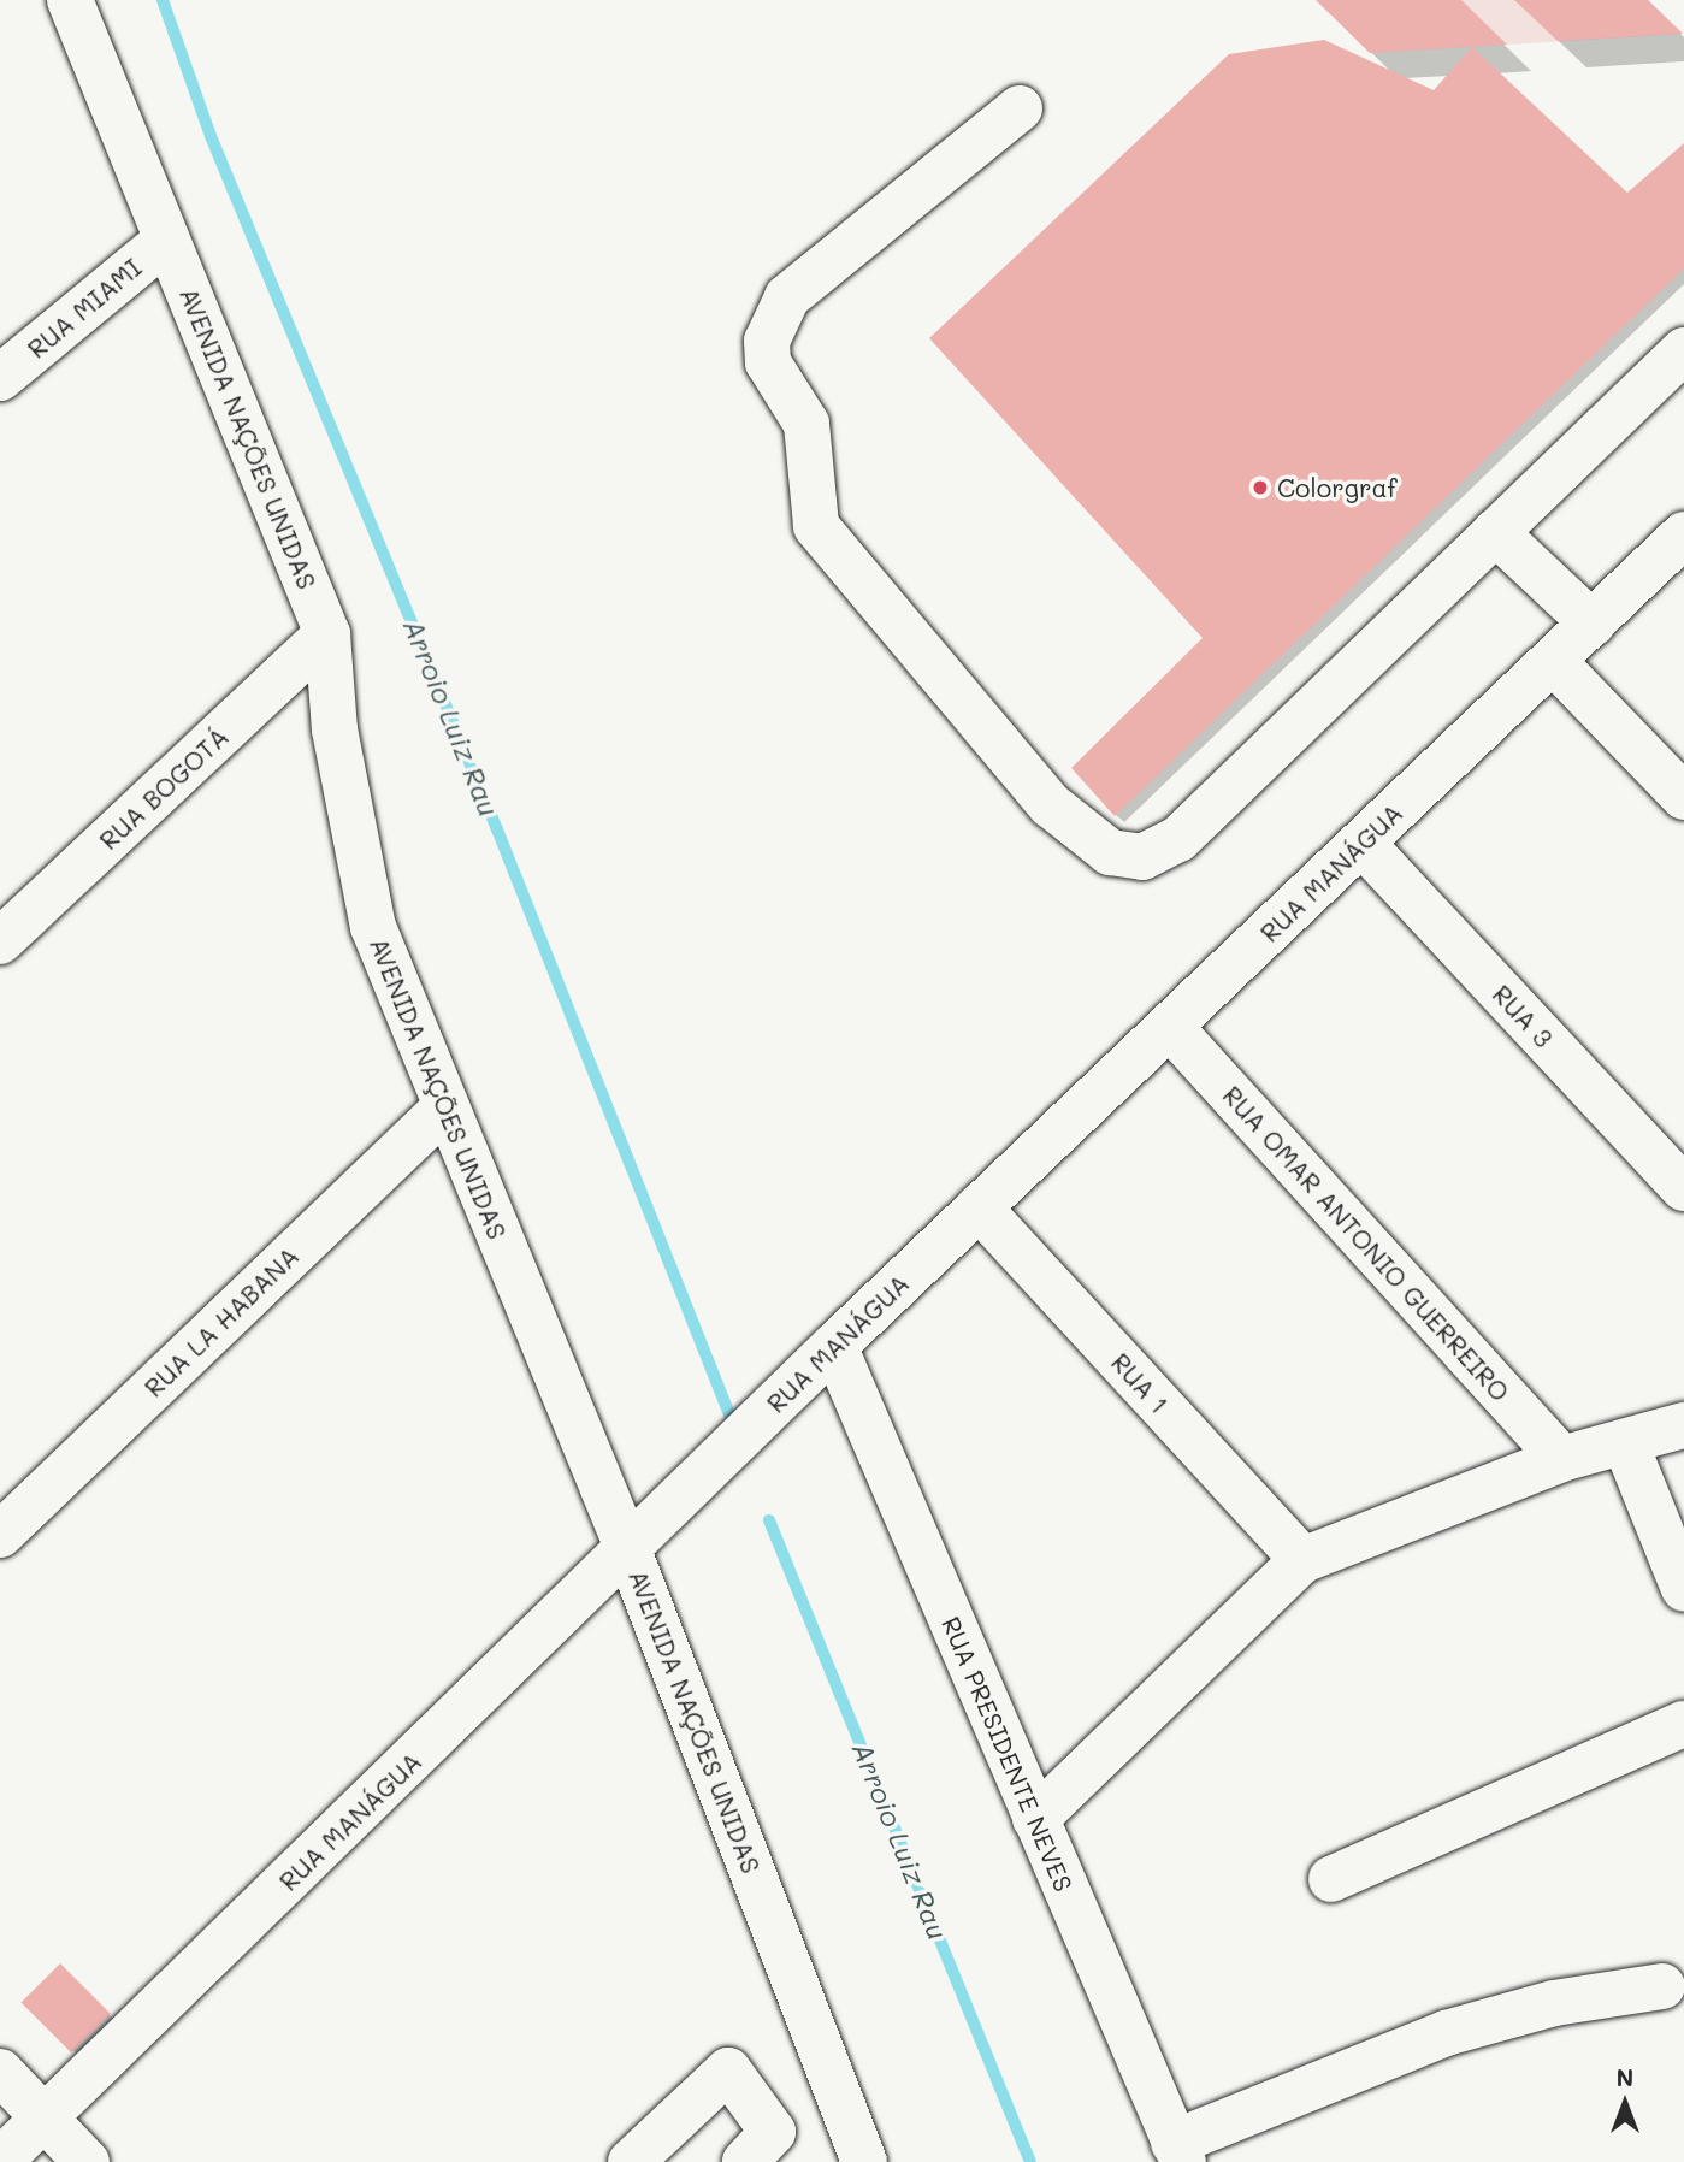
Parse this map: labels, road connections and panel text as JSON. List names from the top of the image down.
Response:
{
  "streets": {
    "street": [
      "RUA MIAMI",
      "AVENIDA NAÇÕES UNIDAS",
      "RUA BOGOTÁ",
      "RUA MANÁGUA",
      "RUA 3",
      "RUA OMAR ANTONIO GUERREIRO",
      "RUA LA HABANA",
      "RUA 1",
      "RUA PRESIDENTE NEVES"
    ]
  },
  "crossings": [
    ["RUA MIAMI", "AVENIDA NAÇÕES UNIDAS"],
    ["AVENIDA NAÇÕES UNIDAS", "RUA BOGOTÁ"],
    ["AVENIDA NAÇÕES UNIDAS", "RUA MANÁGUA"],
    ["AVENIDA NAÇÕES UNIDAS", "RUA LA HABANA"],
    ["RUA MANÁGUA", "RUA 3"],
    ["RUA MANÁGUA", "RUA OMAR ANTONIO GUERREIRO"],
    ["RUA MANÁGUA", "RUA 1"],
    ["RUA MANÁGUA", "RUA PRESIDENTE NEVES"]
  ],
  "water": ["Arroio Luiz Rau"],
  "places": ["Colorgraf"],
  "north": "top"
}
